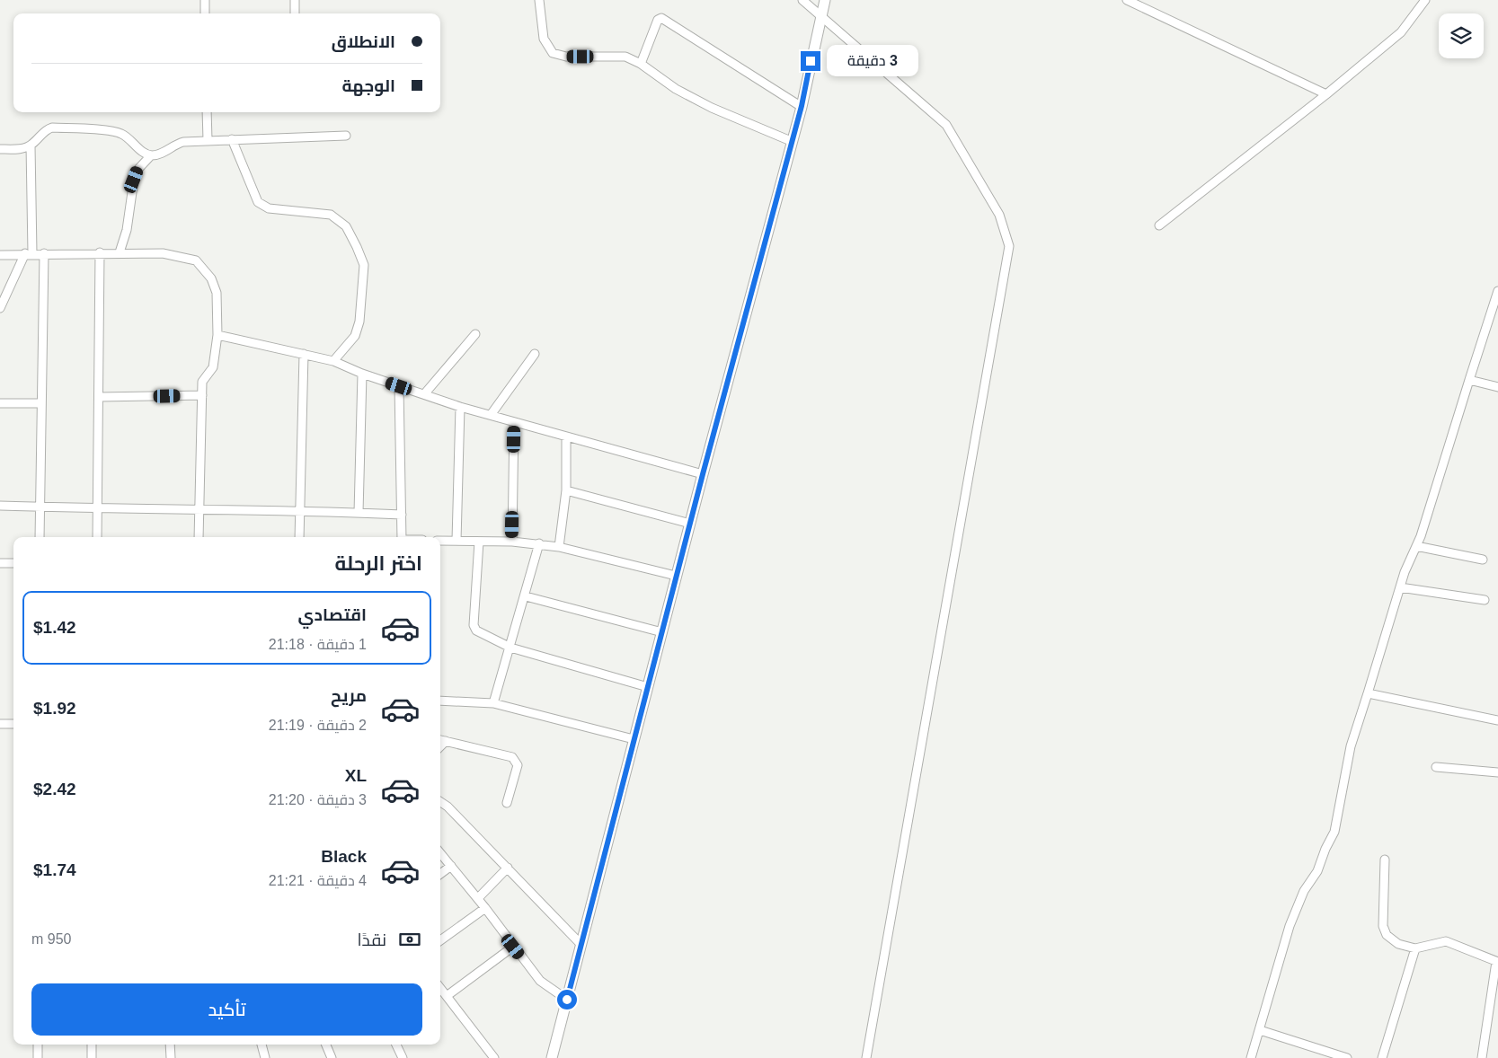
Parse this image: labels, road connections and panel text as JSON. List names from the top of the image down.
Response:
{
  "page": {
    "banner": ["الانطلاق", "الوجهة"],
    "bubble": "3 دقيقة",
    "heading": "اختر الرحلة",
    "list": [
      {
        "name": "اقتصادي",
        "note": "1 دقيقة · 21:18",
        "value": "$1.42"
      },
      {
        "name": "مريح",
        "note": "2 دقيقة · 21:19",
        "value": "$1.92"
      },
      {
        "name": "XL",
        "note": "3 دقيقة · 21:20",
        "value": "$2.42"
      },
      {
        "name": "Black",
        "note": "4 دقيقة · 21:21",
        "value": "$1.74"
      }
    ],
    "pay": ["نقدًا", "950 m"],
    "buttons": "تأكيد"
  }
}
